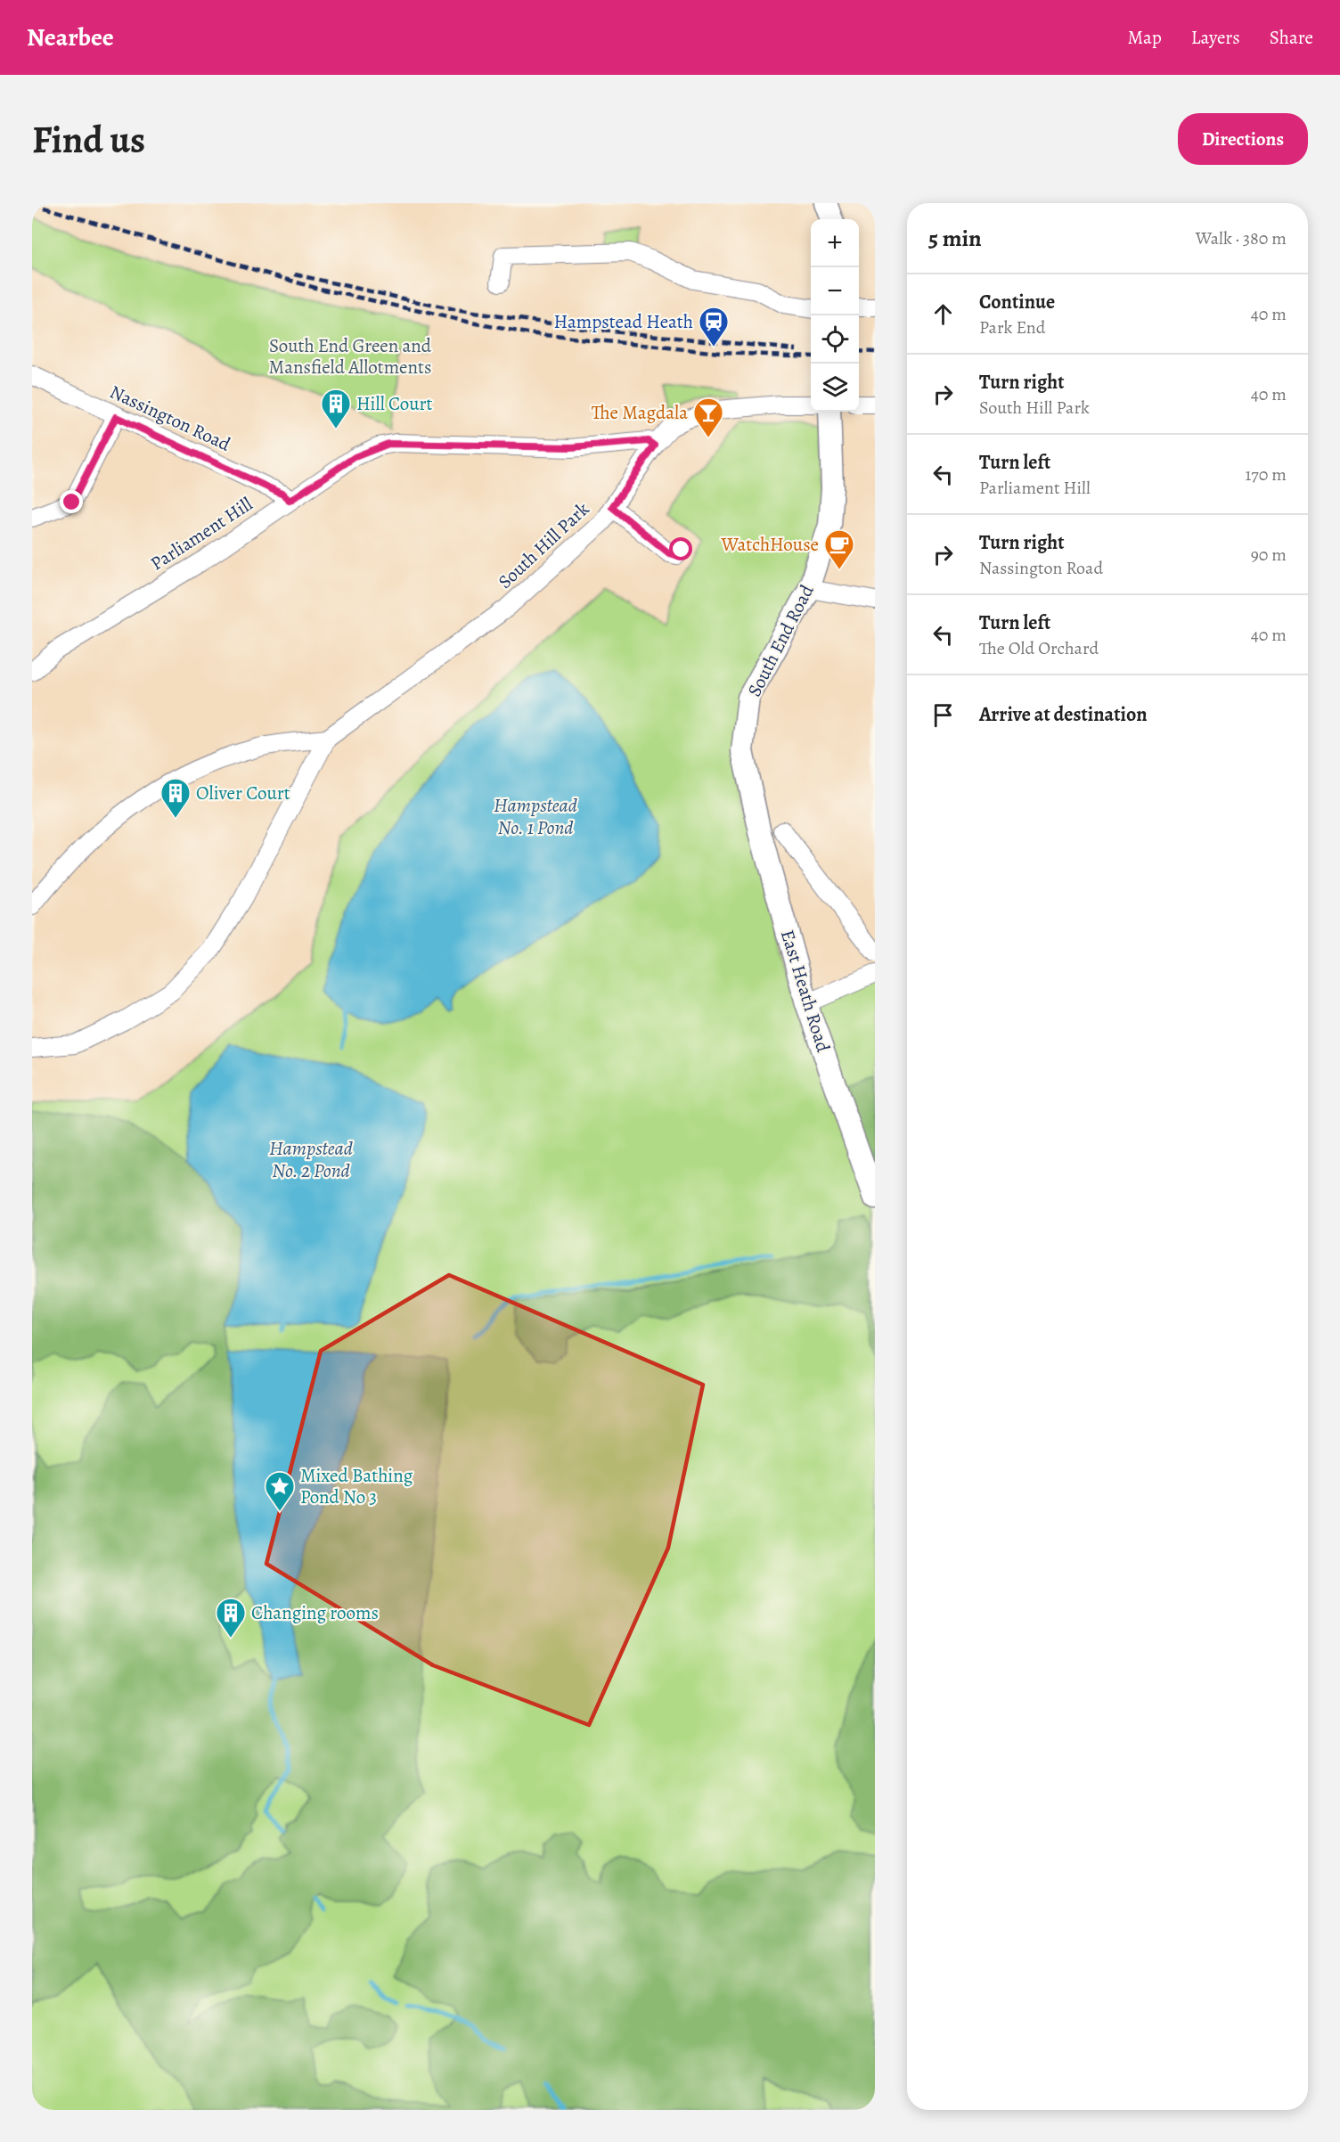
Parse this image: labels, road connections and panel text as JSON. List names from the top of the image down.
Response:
{
  "streets": {
    "street": [
      "Nassington Road",
      "Parliament Hill",
      "South Hill Park",
      "South End Road",
      "East Heath Road"
    ]
  },
  "crossings": [
    ["Nassington Road", "Parliament Hill"],
    ["Parliament Hill", "South Hill Park"],
    ["South End Road", "East Heath Road"]
  ],
  "water": ["Hampstead No. 1 Pond", "Hampstead No. 2 Pond"],
  "parks": ["South End Green and Mansfield Allotments"],
  "places": {
    "station": ["Hampstead Heath"],
    "building": ["Hill Court", "Oliver Court", "Changing rooms"],
    "bar": ["The Magdala"],
    "cafe": ["WatchHouse"],
    "place": ["Mixed Bathing Pond No 3"]
  },
  "page": {
    "header": "Nearbee",
    "nav": ["Map", "Layers", "Share"],
    "buttons": "Directions",
    "title": "Find us",
    "heading": ["5 min", "Walk · 380 m"],
    "map_buttons": ["+", "−"],
    "list": [
      ["Continue", "Park End", "40 m"],
      ["Turn right", "South Hill Park", "40 m"],
      ["Turn left", "Parliament Hill", "170 m"],
      ["Turn right", "Nassington Road", "90 m"],
      ["Turn left", "The Old Orchard", "40 m"],
      "Arrive at destination"
    ]
  }
}
